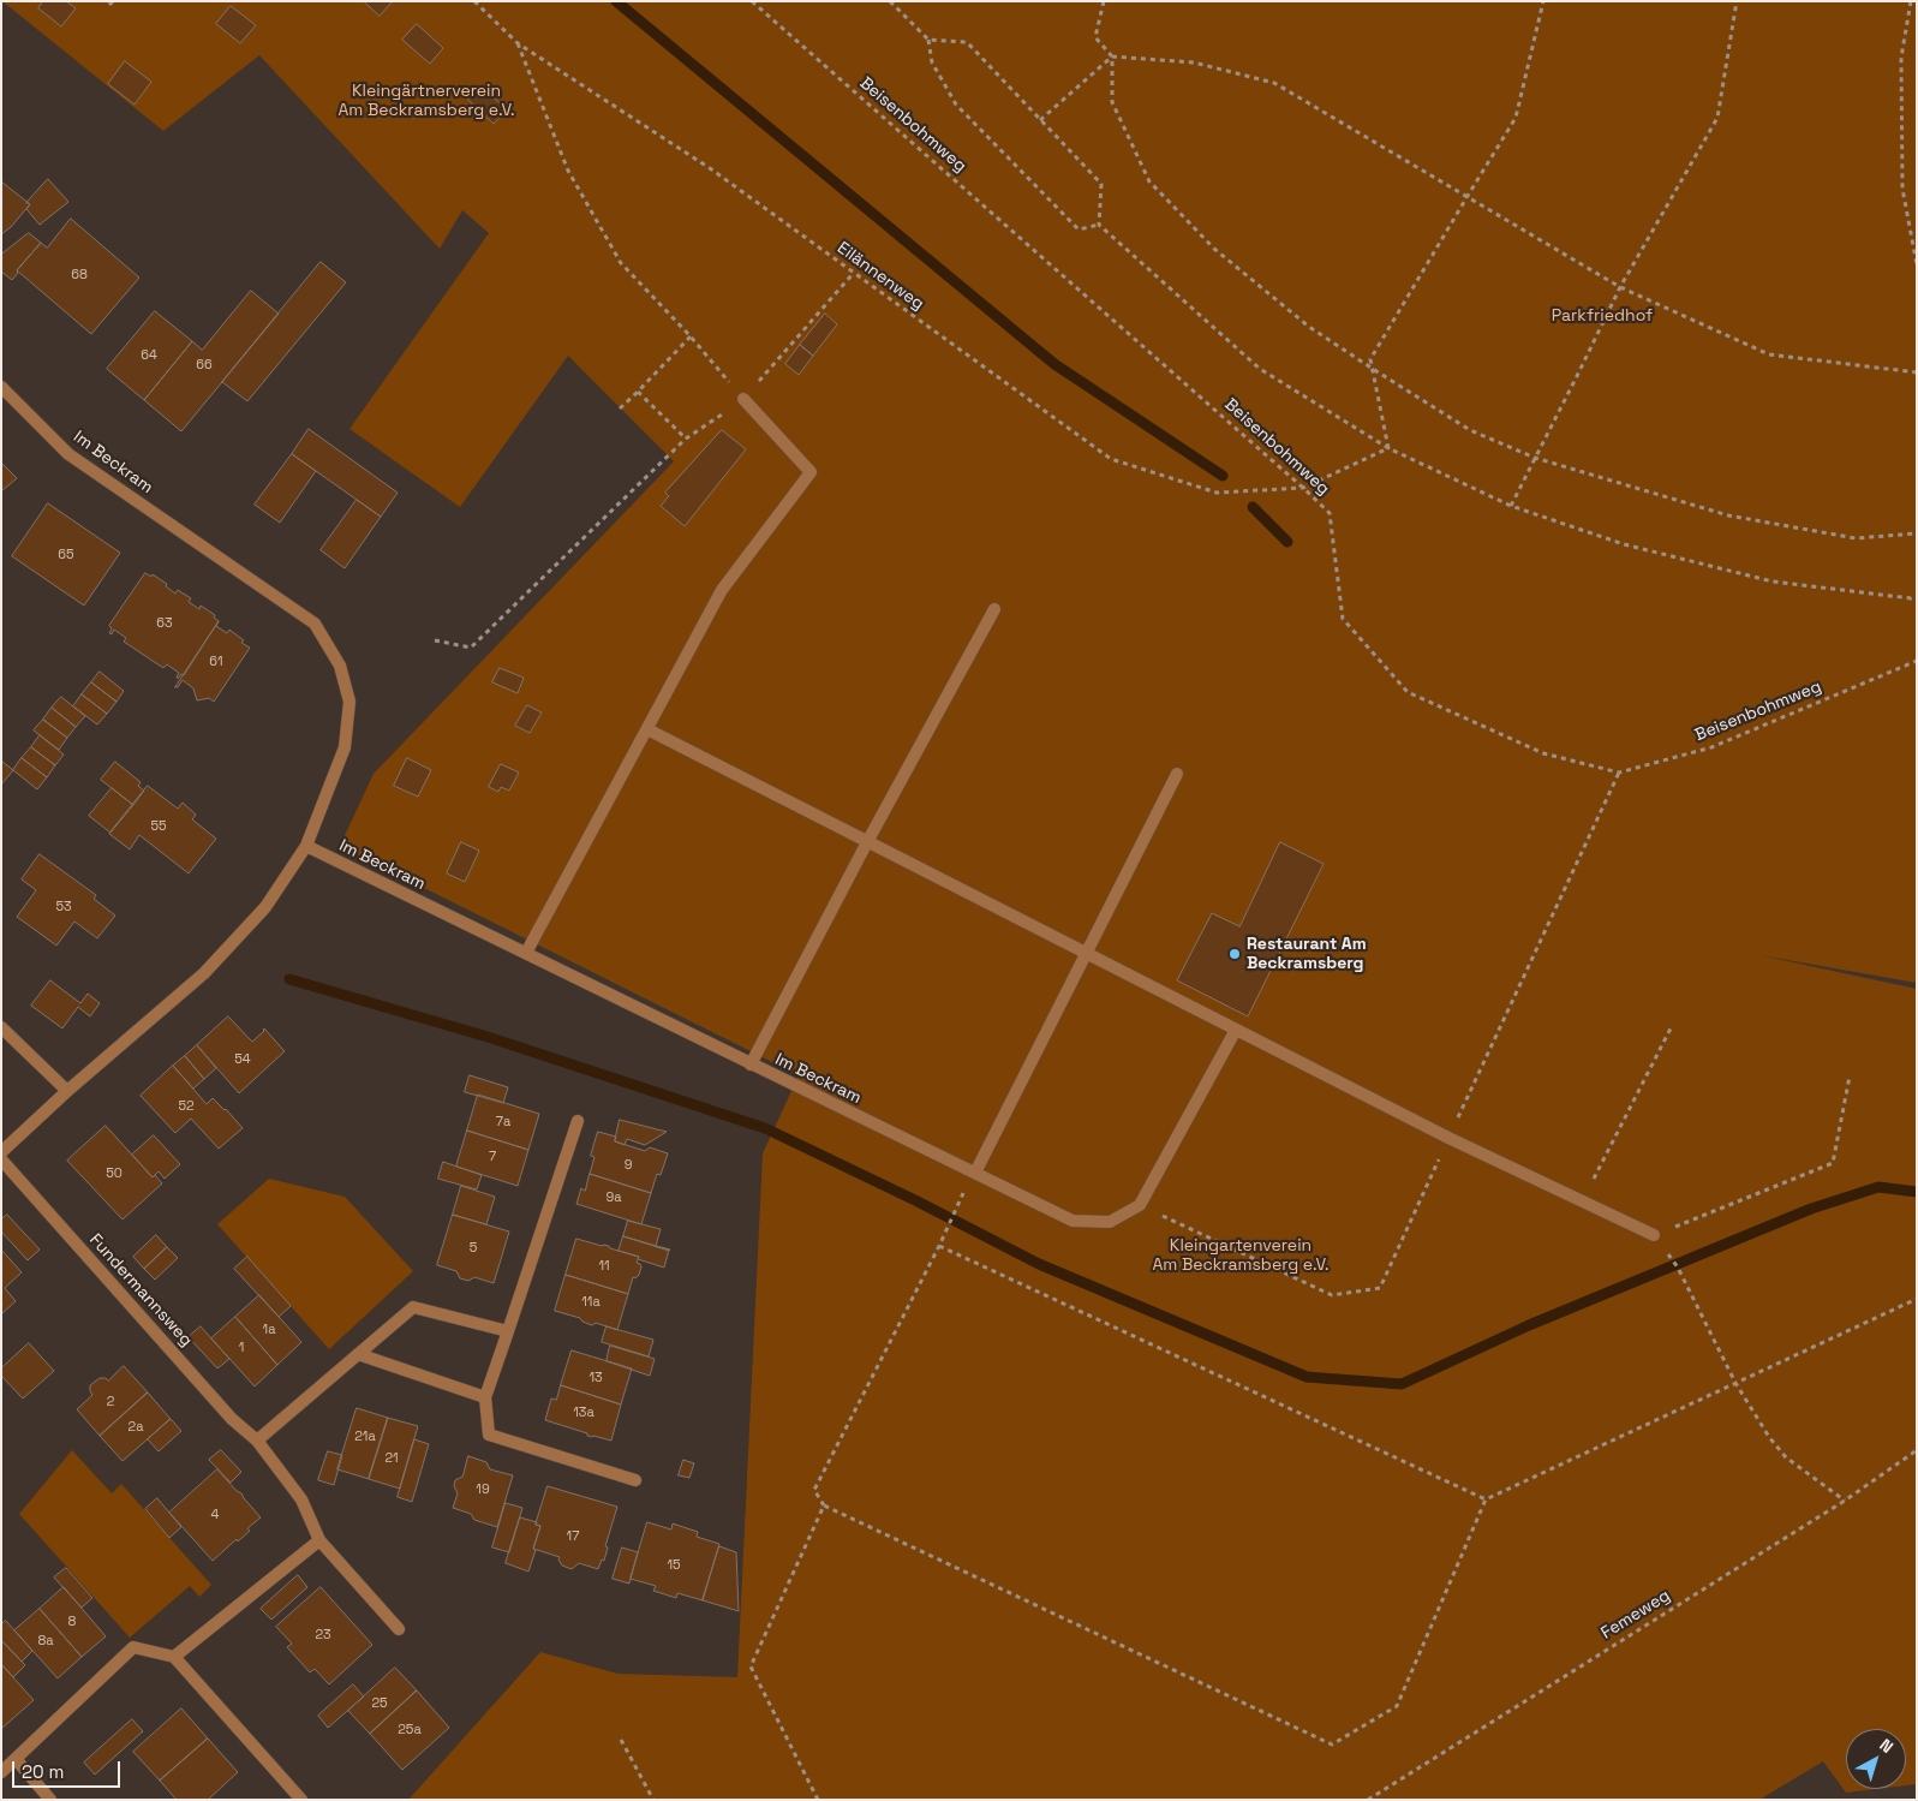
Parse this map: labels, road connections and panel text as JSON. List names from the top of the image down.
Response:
{
  "streets": {
    "street": ["Im Beckram", "Fundermannsweg"],
    "path": ["Beisenbohmweg", "Eilännenweg", "Femeweg"]
  },
  "crossings": [
    ["Beisenbohmweg", "Eilännenweg"]
  ],
  "parks": ["Kleingärtnerverein Am Beckramsberg e.V.", "Parkfriedhof", "Kleingartenverein Am Beckramsberg e.V."],
  "places": ["Restaurant Am Beckramsberg"],
  "house_numbers": [
    "68",
    "64",
    "66",
    "65",
    "63",
    "61",
    "55",
    "53",
    "54",
    "52",
    "7a",
    "7",
    "9",
    "50",
    "9a",
    "5",
    "11",
    "11a",
    "1a",
    "1",
    "13",
    "2",
    "13a",
    "2a",
    "21a",
    "21",
    "19",
    "4",
    "17",
    "15",
    "8",
    "23",
    "8a",
    "25",
    "25a"
  ],
  "scale_bar": "20 m",
  "north": "top right"
}
